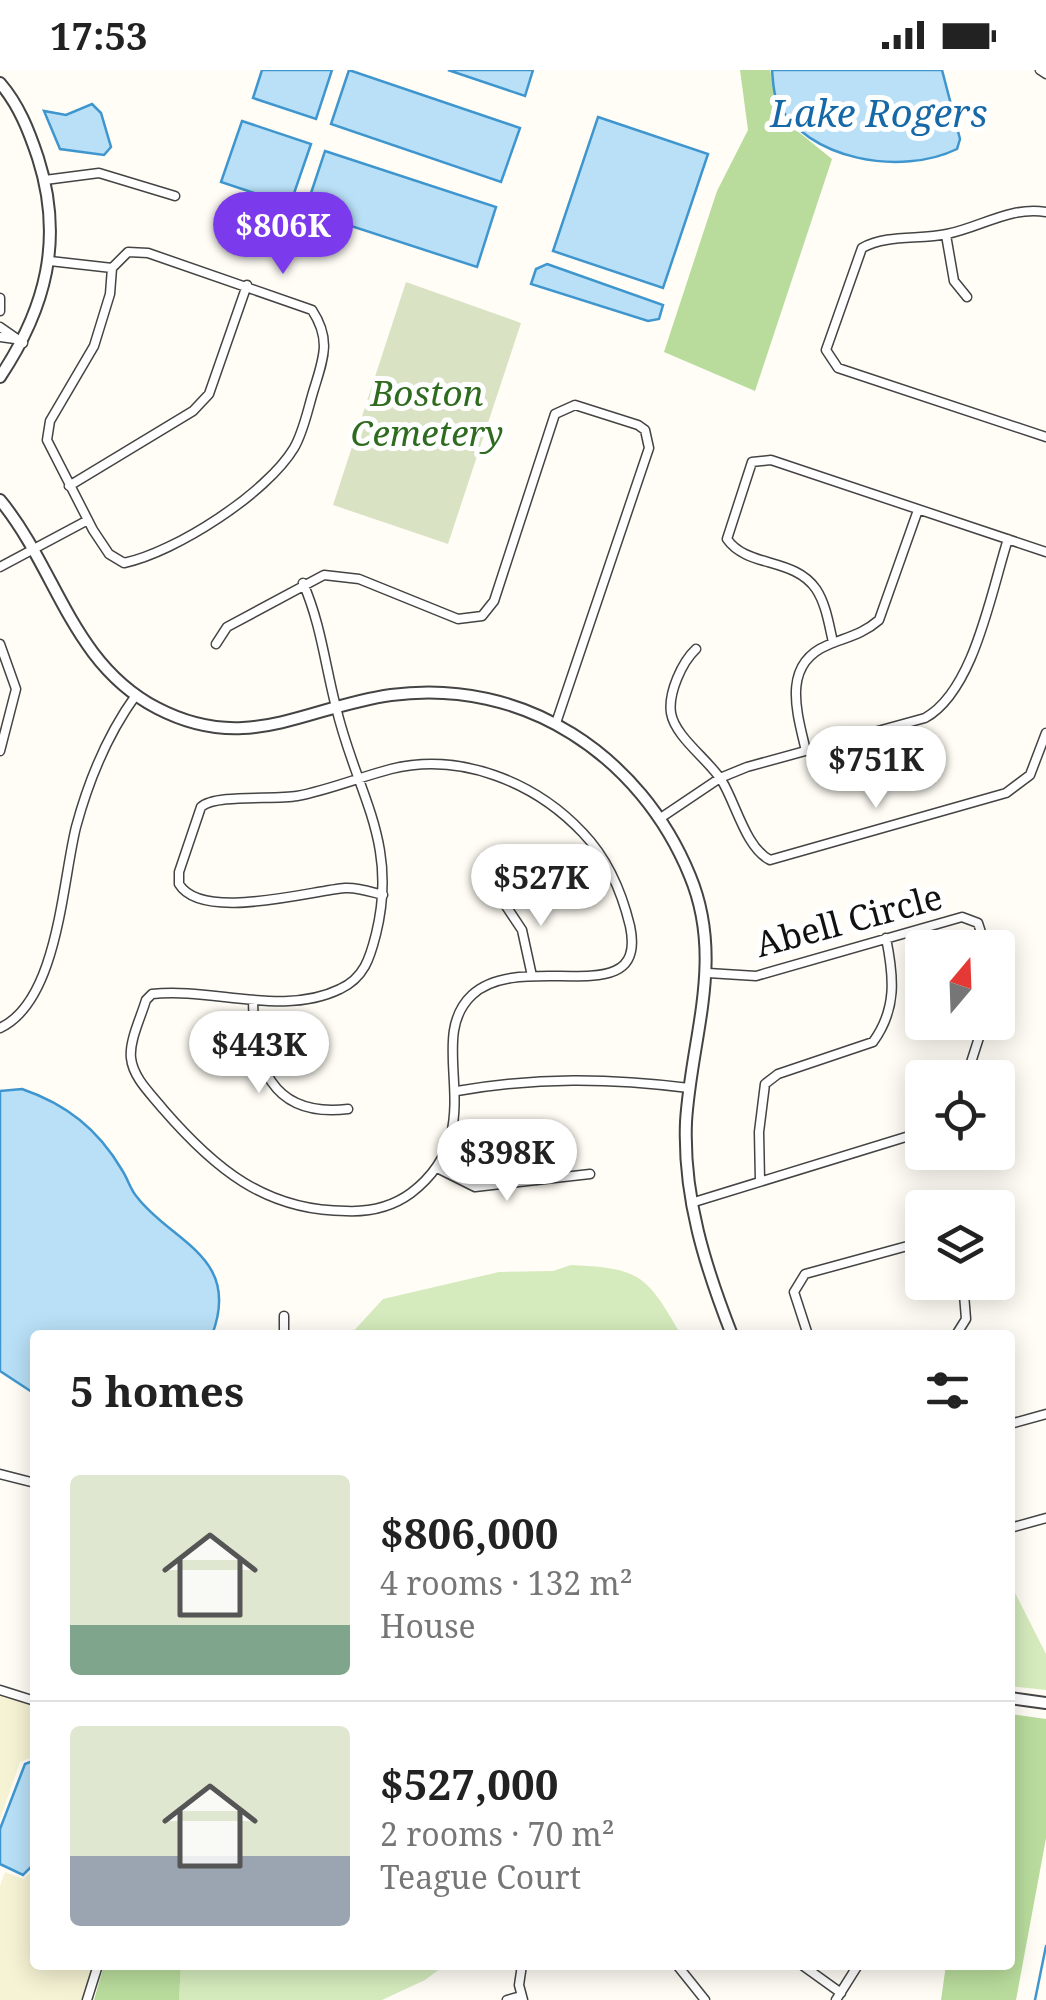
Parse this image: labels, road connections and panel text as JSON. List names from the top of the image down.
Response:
{
  "streets": {
    "street": ["Abell Circle"]
  },
  "water": ["Lake Rogers"],
  "parks": ["Boston Cemetery"],
  "north": "top",
  "page": {
    "status": "17:53",
    "price": [
      "$806K",
      "$751K",
      "$527K",
      "$443K",
      "$398K"
    ],
    "heading": "5 homes",
    "list": [
      {
        "name": "$806,000",
        "note": "4 rooms · 132 m² · House"
      },
      {
        "name": "$527,000",
        "note": "2 rooms · 70 m² · Teague Court"
      }
    ]
  }
}
